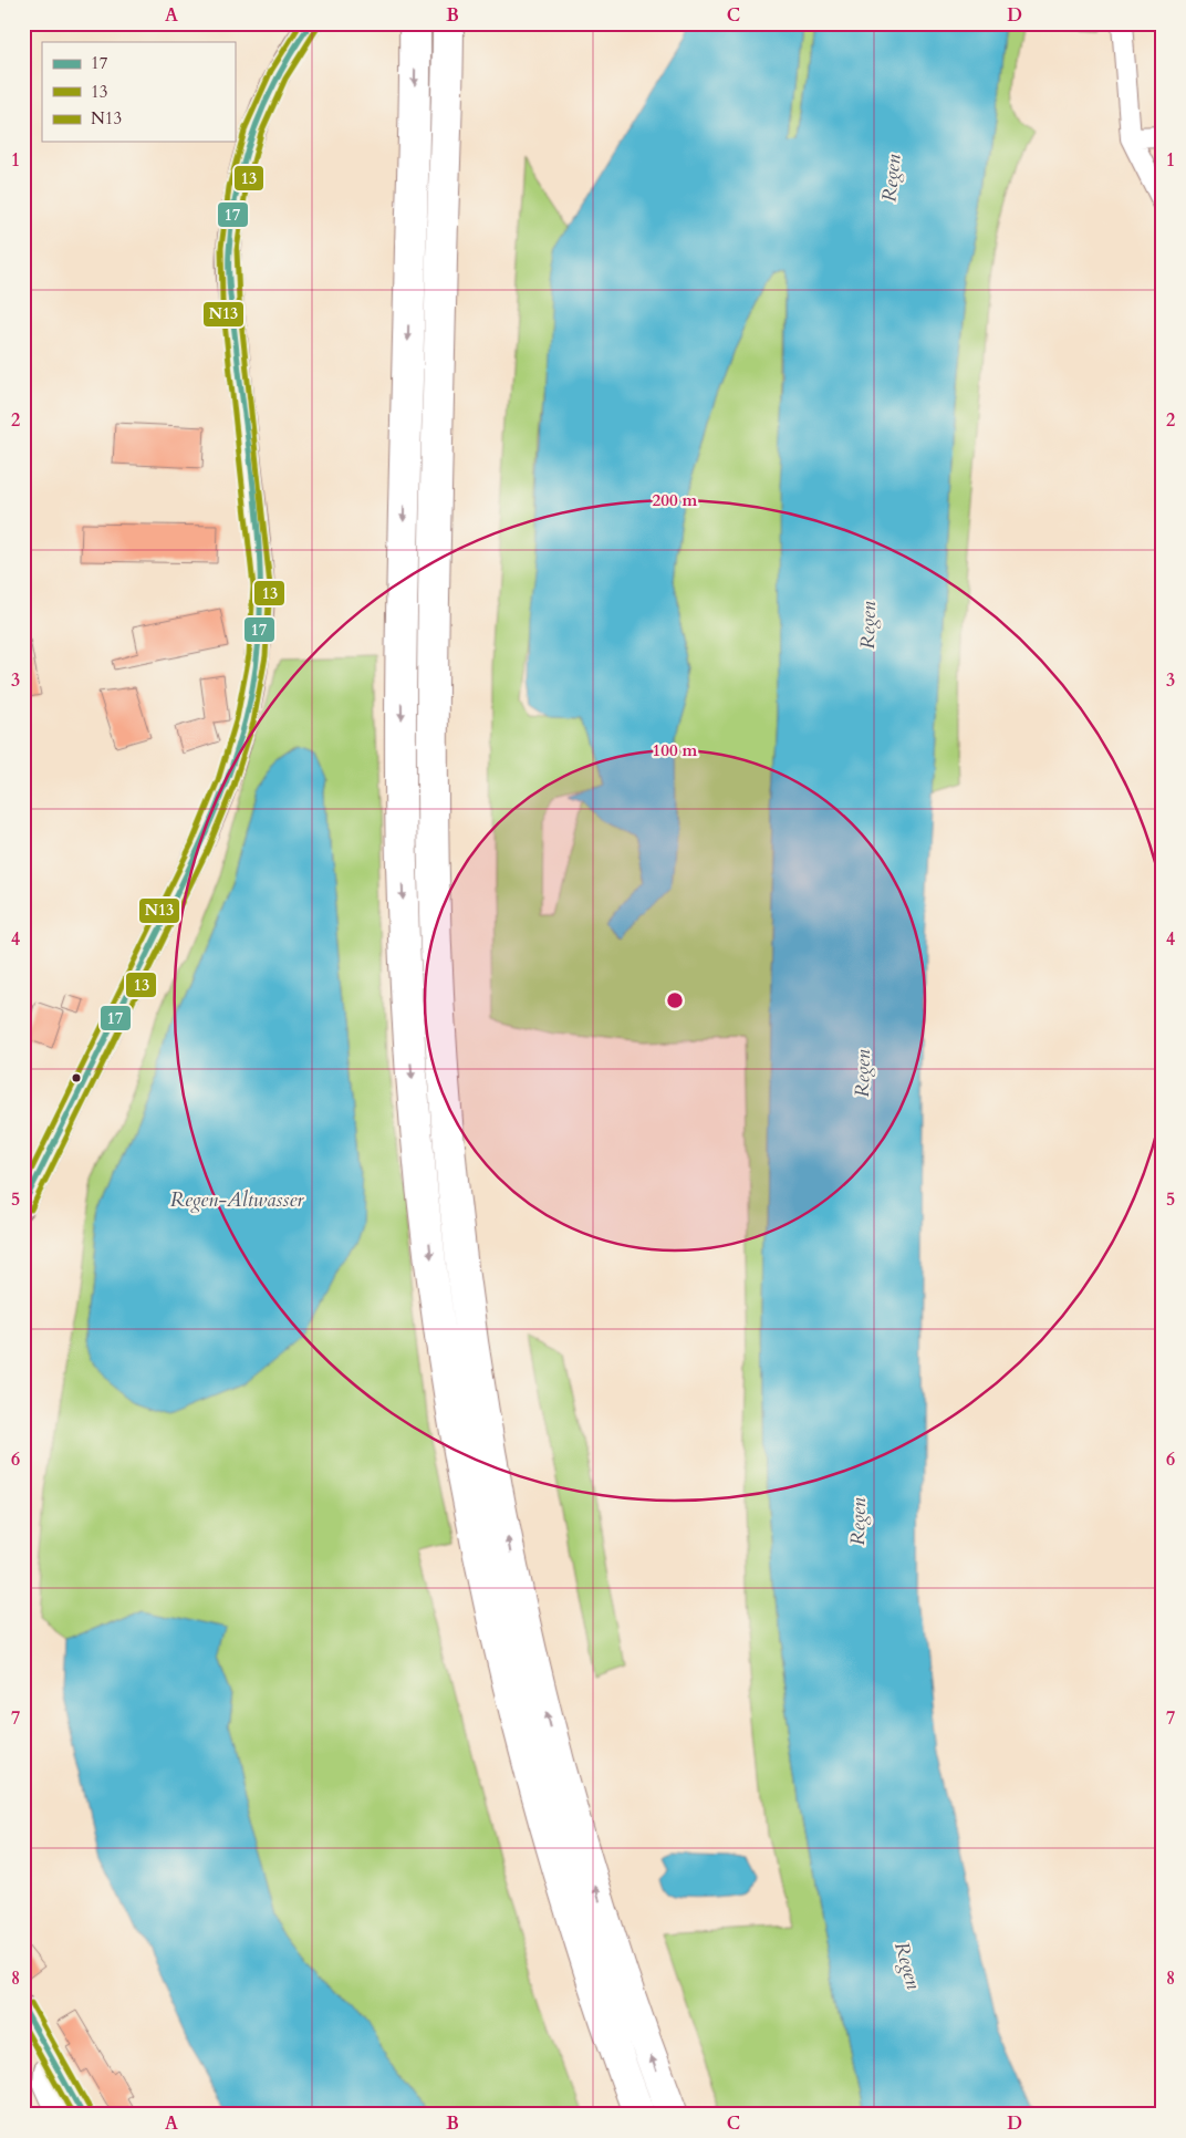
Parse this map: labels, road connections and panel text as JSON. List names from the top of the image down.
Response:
{
  "water": ["Regen", "Regen-Altwasser"],
  "lines": ["transit line 17", "transit line N13", "transit line 13"],
  "legend": ["17", "13", "N13"],
  "grid": {
    "columns": [
      "A",
      "B",
      "C",
      "D"
    ],
    "rows": [
      "1",
      "2",
      "3",
      "4",
      "5",
      "6",
      "7",
      "8"
    ]
  },
  "rings": ["200 m", "100 m"]
}
